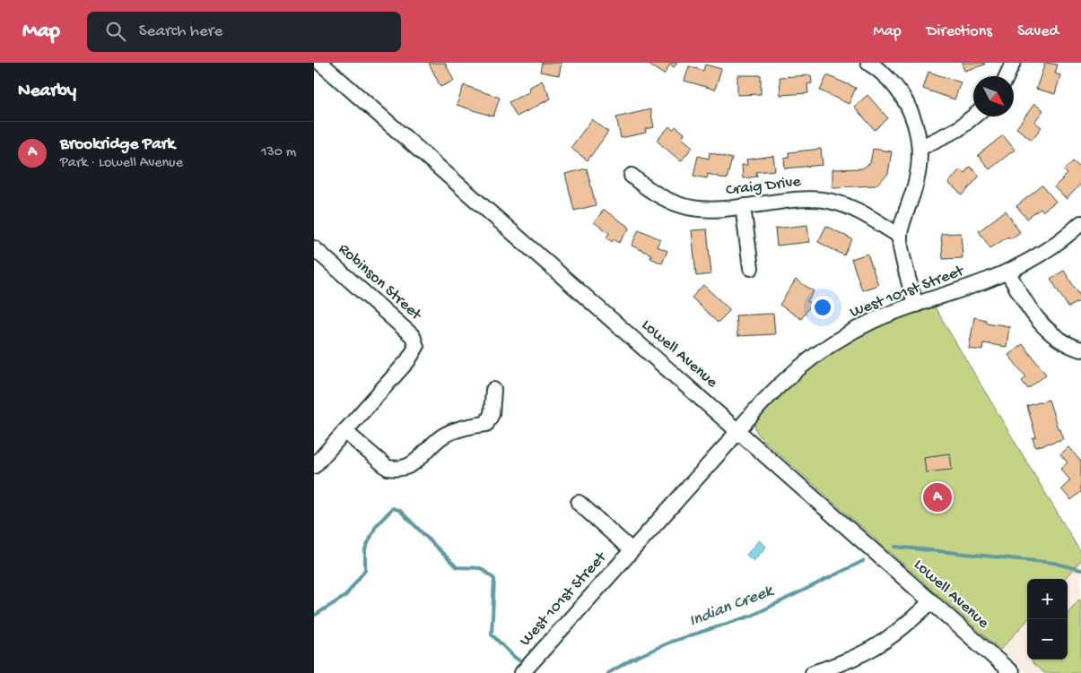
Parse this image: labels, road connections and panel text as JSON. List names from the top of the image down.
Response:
{
  "streets": {
    "street": [
      "Craig Drive",
      "Robinson Street",
      "West 101st Street",
      "Lowell Avenue"
    ]
  },
  "crossings": [
    ["West 101st Street", "Lowell Avenue"]
  ],
  "water": ["Indian Creek"],
  "north": "bottom right",
  "page": {
    "header": "Map",
    "search": "Search here",
    "nav": ["Map", "Directions", "Saved"],
    "heading": "Nearby",
    "list": [
      {
        "mark": "A",
        "name": "Brookridge Park",
        "note": "Park · Lowell Avenue",
        "value": "130 m"
      }
    ],
    "pins": "A",
    "map_buttons": ["+", "−"]
  }
}
